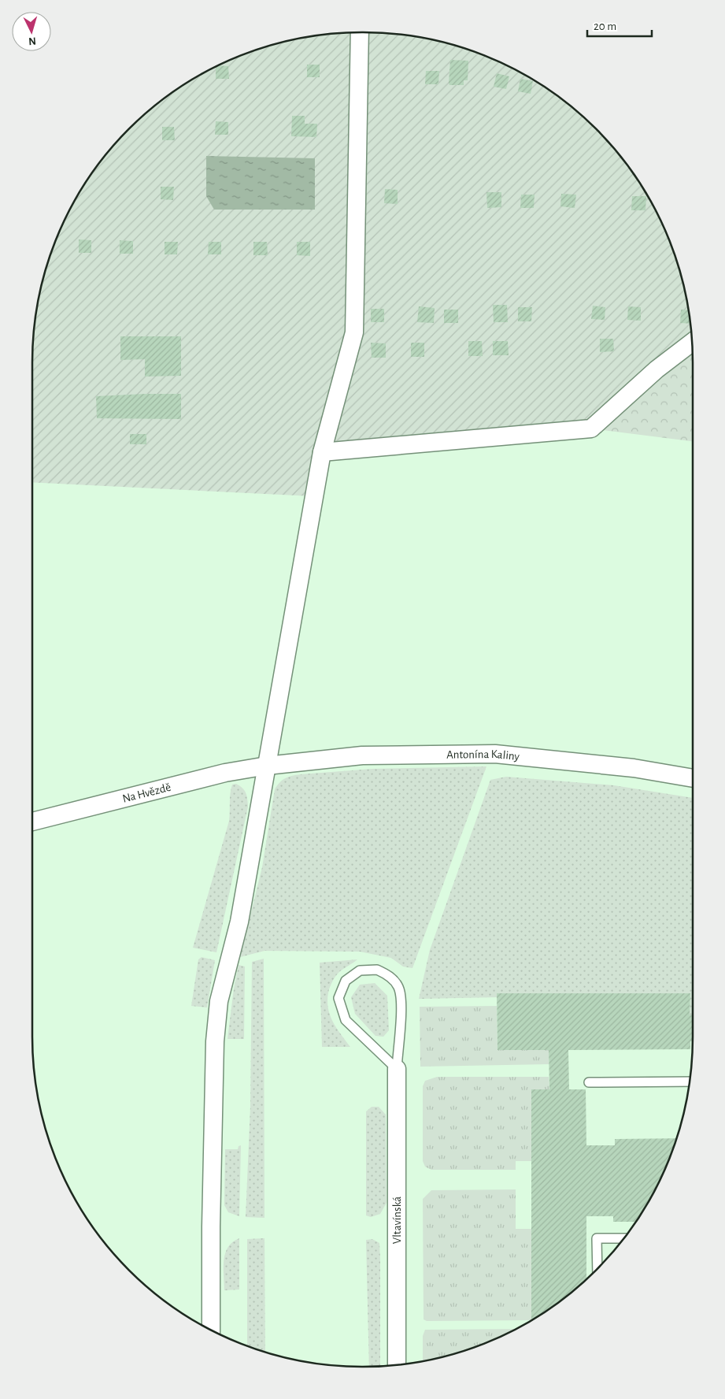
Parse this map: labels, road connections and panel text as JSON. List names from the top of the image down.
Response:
{
  "streets": {
    "street": ["Antonína Kaliny", "Na Hvězdě", "Vltavínská"]
  },
  "crossings": [
    ["Antonína Kaliny", "Na Hvězdě"]
  ],
  "scale_bar": "20 m",
  "north": "bottom"
}
